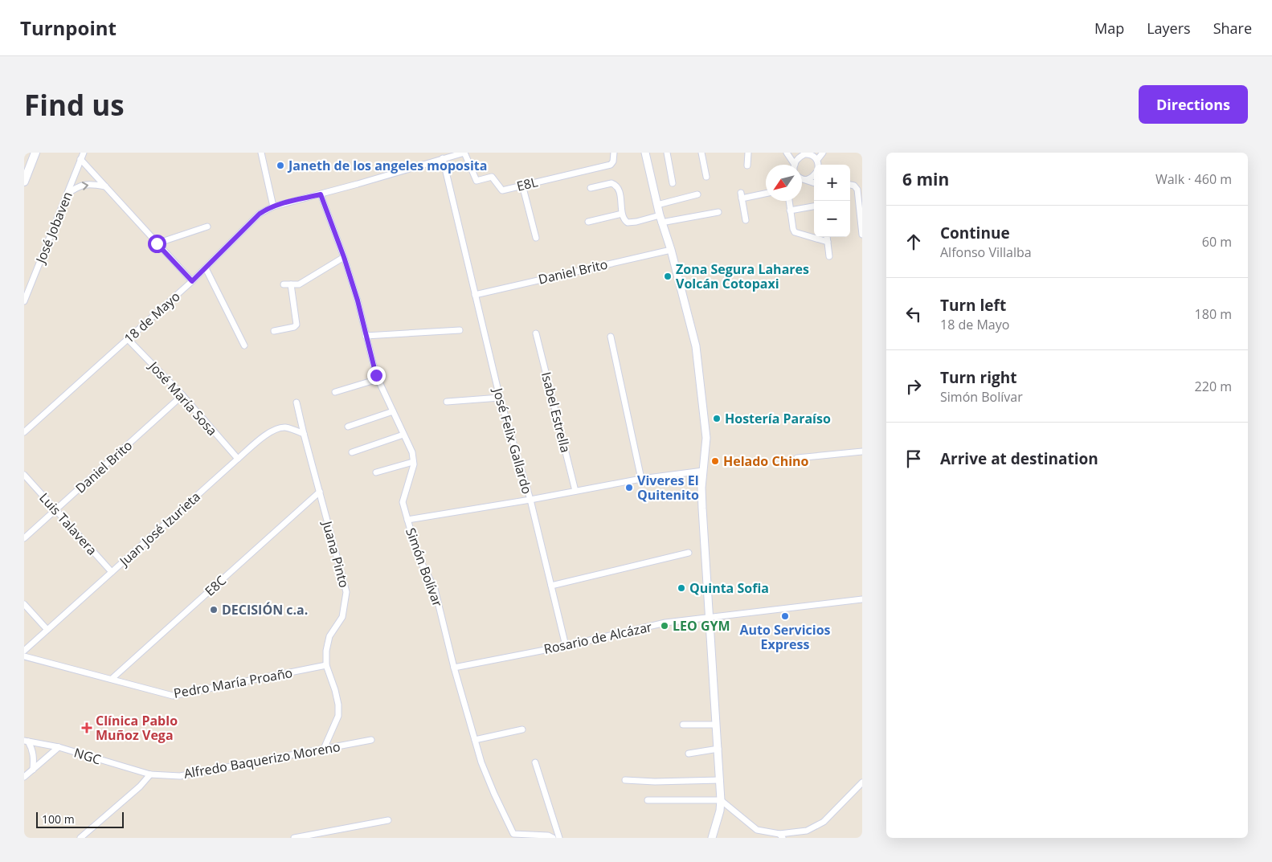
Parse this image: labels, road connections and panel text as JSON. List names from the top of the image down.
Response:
{
  "streets": {
    "street": [
      "E8L",
      "José Jobaven",
      "Daniel Brito",
      "18 de Mayo",
      "José María Sosa",
      "Isabel Estrella",
      "José Felix Gallardo",
      "Luis Talavera",
      "Juan José Izurieta",
      "Juana Pinto",
      "Simón Bolívar",
      "E8C",
      "Rosario de Alcázar",
      "Pedro María Proaño",
      "NGC",
      "Alfredo Baquerizo Moreno"
    ]
  },
  "crossings": [
    ["E8L", "18 de Mayo"],
    ["Daniel Brito", "José María Sosa"],
    ["Daniel Brito", "José Felix Gallardo"],
    ["Daniel Brito", "Luis Talavera"],
    ["18 de Mayo", "José María Sosa"],
    ["18 de Mayo", "José Felix Gallardo"],
    ["18 de Mayo", "Simón Bolívar"],
    ["José María Sosa", "Juan José Izurieta"],
    ["José Felix Gallardo", "Rosario de Alcázar"],
    ["Luis Talavera", "Juan José Izurieta"],
    ["Juan José Izurieta", "Juana Pinto"],
    ["Juana Pinto", "E8C"],
    ["Juana Pinto", "Pedro María Proaño"],
    ["Juana Pinto", "Alfredo Baquerizo Moreno"],
    ["Simón Bolívar", "Rosario de Alcázar"],
    ["E8C", "Pedro María Proaño"],
    ["NGC", "Alfredo Baquerizo Moreno"]
  ],
  "places": {
    "other": [
      "Janeth de los angeles moposita",
      "Zona Segura Lahares Volcán Cotopaxi",
      "Hostería Paraíso",
      "Helado Chino",
      "Viveres El Quitenito",
      "Quinta Sofia",
      "DECISIÓN c.a.",
      "Auto Servicios Express",
      "LEO GYM"
    ],
    "health": ["Clínica Pablo Muñoz Vega"]
  },
  "scale_bar": "100 m",
  "north": "bottom left",
  "page": {
    "header": "Turnpoint",
    "nav": ["Map", "Layers", "Share"],
    "buttons": "Directions",
    "title": "Find us",
    "heading": ["6 min", "Walk · 460 m"],
    "map_buttons": ["+", "−"],
    "list": [
      ["Continue", "Alfonso Villalba", "60 m"],
      ["Turn left", "18 de Mayo", "180 m"],
      ["Turn right", "Simón Bolívar", "220 m"],
      "Arrive at destination"
    ],
    "scale": "100 m"
  }
}
